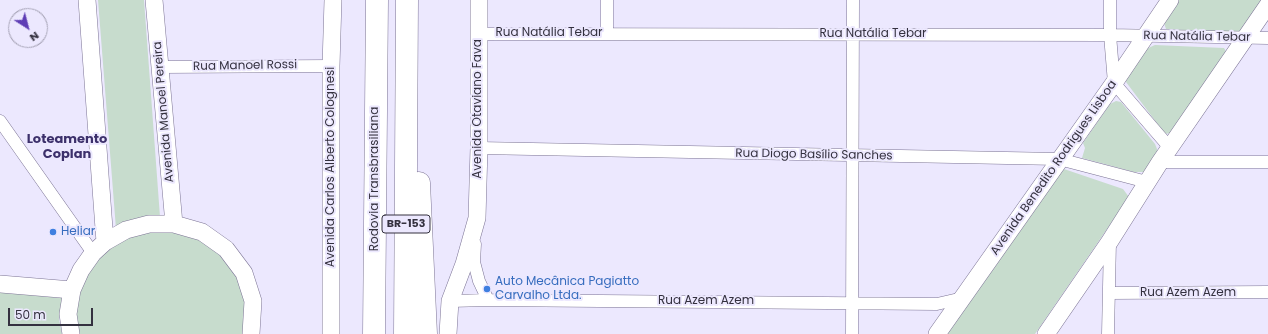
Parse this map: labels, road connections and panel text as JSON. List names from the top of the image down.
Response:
{
  "streets": {
    "highway": ["Rodovia Transbrasiliana", "BR-153"],
    "street": [
      "Rua Natália Tebar",
      "Rua Manoel Rossi",
      "Avenida Otaviano Fava",
      "Avenida Manoel Pereira",
      "Rua Diogo Basílio Sanches",
      "Avenida Carlos Alberto Colognesi",
      "Avenida Benedito Rodrigues Lisboa",
      "Rua Azem Azem"
    ]
  },
  "crossings": [
    ["Rua Natália Tebar", "Avenida Otaviano Fava"],
    ["Rua Natália Tebar", "Avenida Benedito Rodrigues Lisboa"],
    ["Rua Manoel Rossi", "Avenida Manoel Pereira"],
    ["Rua Manoel Rossi", "Avenida Carlos Alberto Colognesi"],
    ["Avenida Otaviano Fava", "Rua Diogo Basílio Sanches"],
    ["Avenida Otaviano Fava", "Rua Azem Azem"],
    ["Rua Diogo Basílio Sanches", "Avenida Benedito Rodrigues Lisboa"],
    ["Avenida Benedito Rodrigues Lisboa", "Rua Azem Azem"]
  ],
  "districts": ["Loteamento Coplan"],
  "places": ["Heliar", "Auto Mecânica Pagiatto Carvalho Ltda."],
  "scale_bar": "50 m",
  "north": "bottom right"
}
